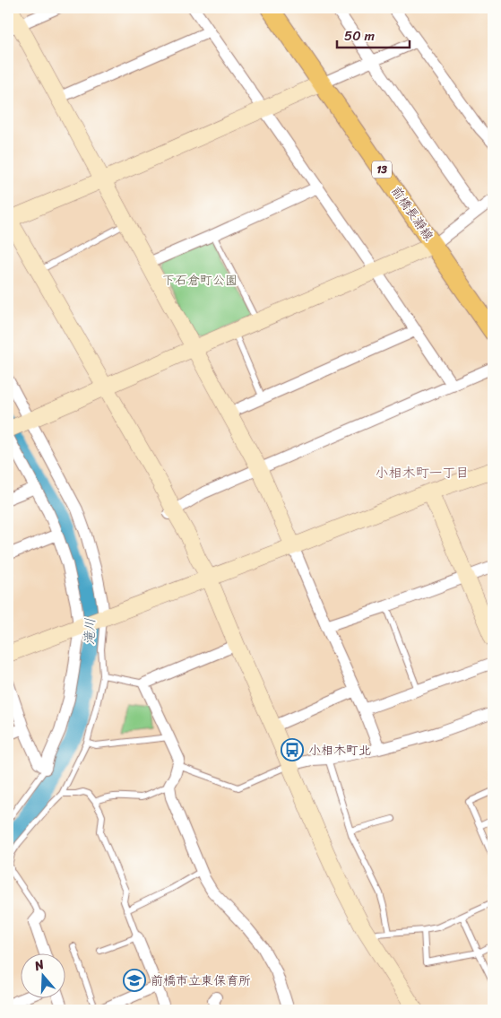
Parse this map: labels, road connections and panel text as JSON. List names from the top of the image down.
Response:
{
  "streets": {
    "main road": ["13", "前橋長瀞線"]
  },
  "districts": ["小相木町一丁目"],
  "water": ["滝川"],
  "parks": ["下石倉町公園"],
  "places": {
    "bus stop": ["小相木町北"],
    "school or university": ["前橋市立東保育所"]
  },
  "scale_bar": "50 m",
  "north": "top"
}
